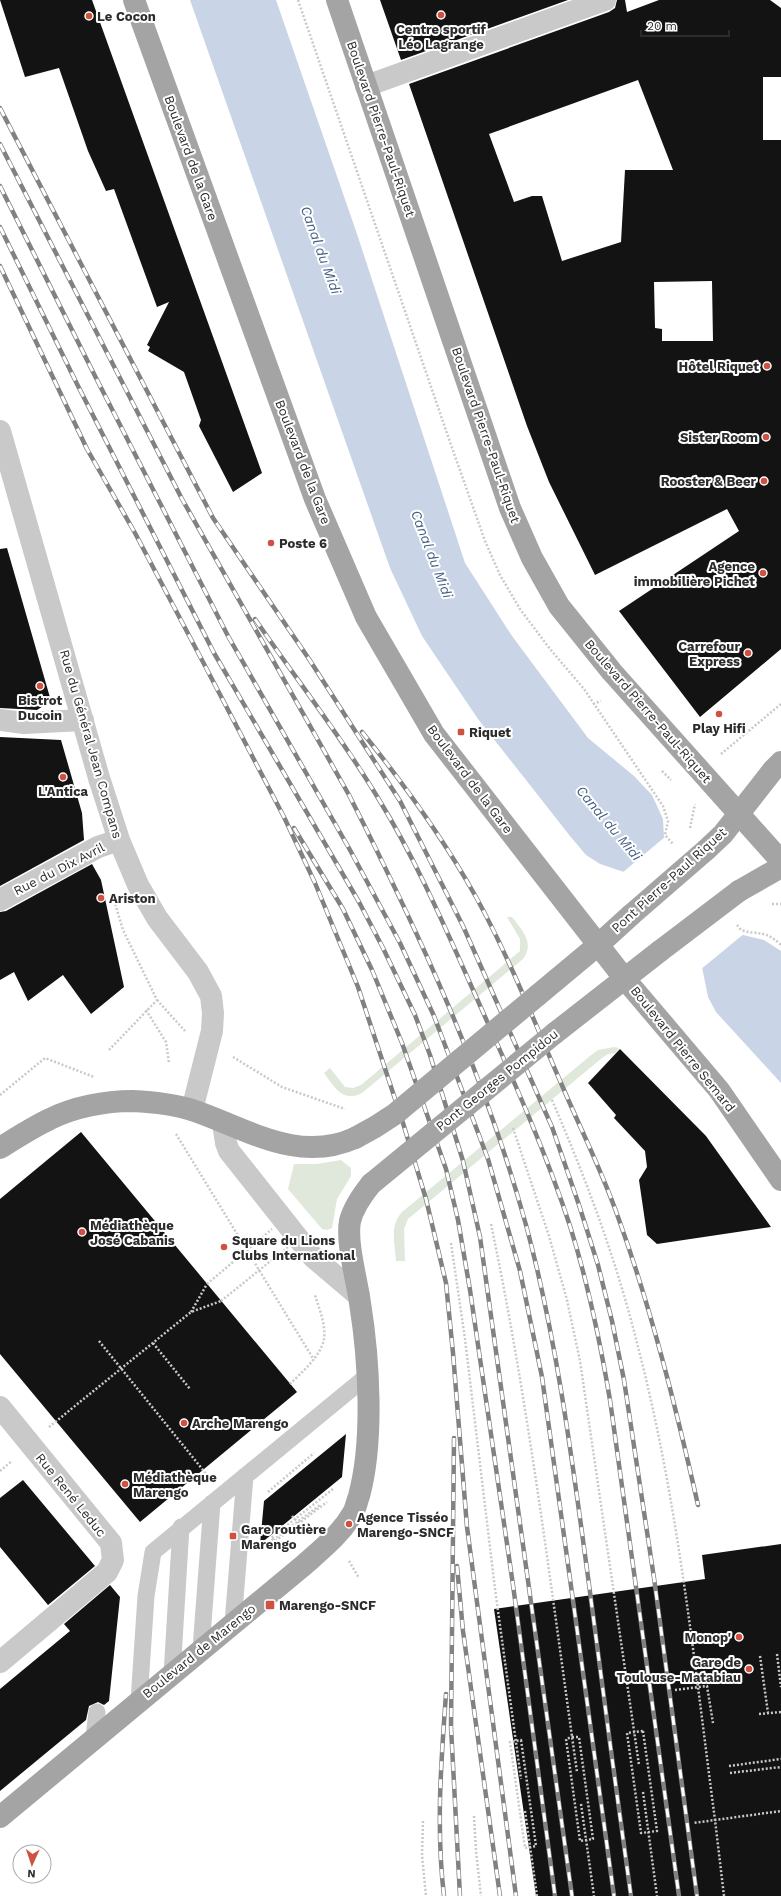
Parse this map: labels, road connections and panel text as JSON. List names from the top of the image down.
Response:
{
  "streets": {
    "main road": [
      "Boulevard Pierre-Paul-Riquet",
      "Boulevard de la Gare",
      "Pont Pierre-Paul Riquet",
      "Boulevard Pierre Semard",
      "Pont Georges Pompidou",
      "Boulevard de Marengo"
    ],
    "street": ["Rue du Général Jean Compans", "Rue du Dix Avril", "Rue René Leduc"]
  },
  "crossings": [
    ["Boulevard Pierre-Paul-Riquet", "Pont Pierre-Paul Riquet"],
    ["Boulevard de la Gare", "Pont Pierre-Paul Riquet"],
    ["Boulevard de la Gare", "Boulevard Pierre Semard"],
    ["Boulevard de la Gare", "Pont Georges Pompidou"],
    ["Rue du Général Jean Compans", "Rue du Dix Avril"],
    ["Boulevard Pierre Semard", "Pont Georges Pompidou"],
    ["Pont Georges Pompidou", "Boulevard de Marengo"]
  ],
  "water": ["Canal du Midi"],
  "places": {
    "other": [
      "Centre sportif Léo Lagrange",
      "Le Cocon",
      "Hôtel Riquet",
      "Sister Room",
      "Rooster & Beer",
      "Poste 6",
      "Agence immobilière Pichet",
      "Carrefour Express",
      "Bistrot Ducoin",
      "Play Hifi",
      "L'Antica",
      "Ariston",
      "Médiathèque José Cabanis",
      "Square du Lions Clubs International",
      "Arche Marengo",
      "Médiathèque Marengo",
      "Agence Tisséo Marengo-SNCF",
      "Monop'",
      "Gare de Toulouse-Matabiau"
    ],
    "transit": ["Riquet", "Gare routière Marengo", "Marengo-SNCF"]
  },
  "scale_bar": "20 m",
  "north": "bottom"
}
